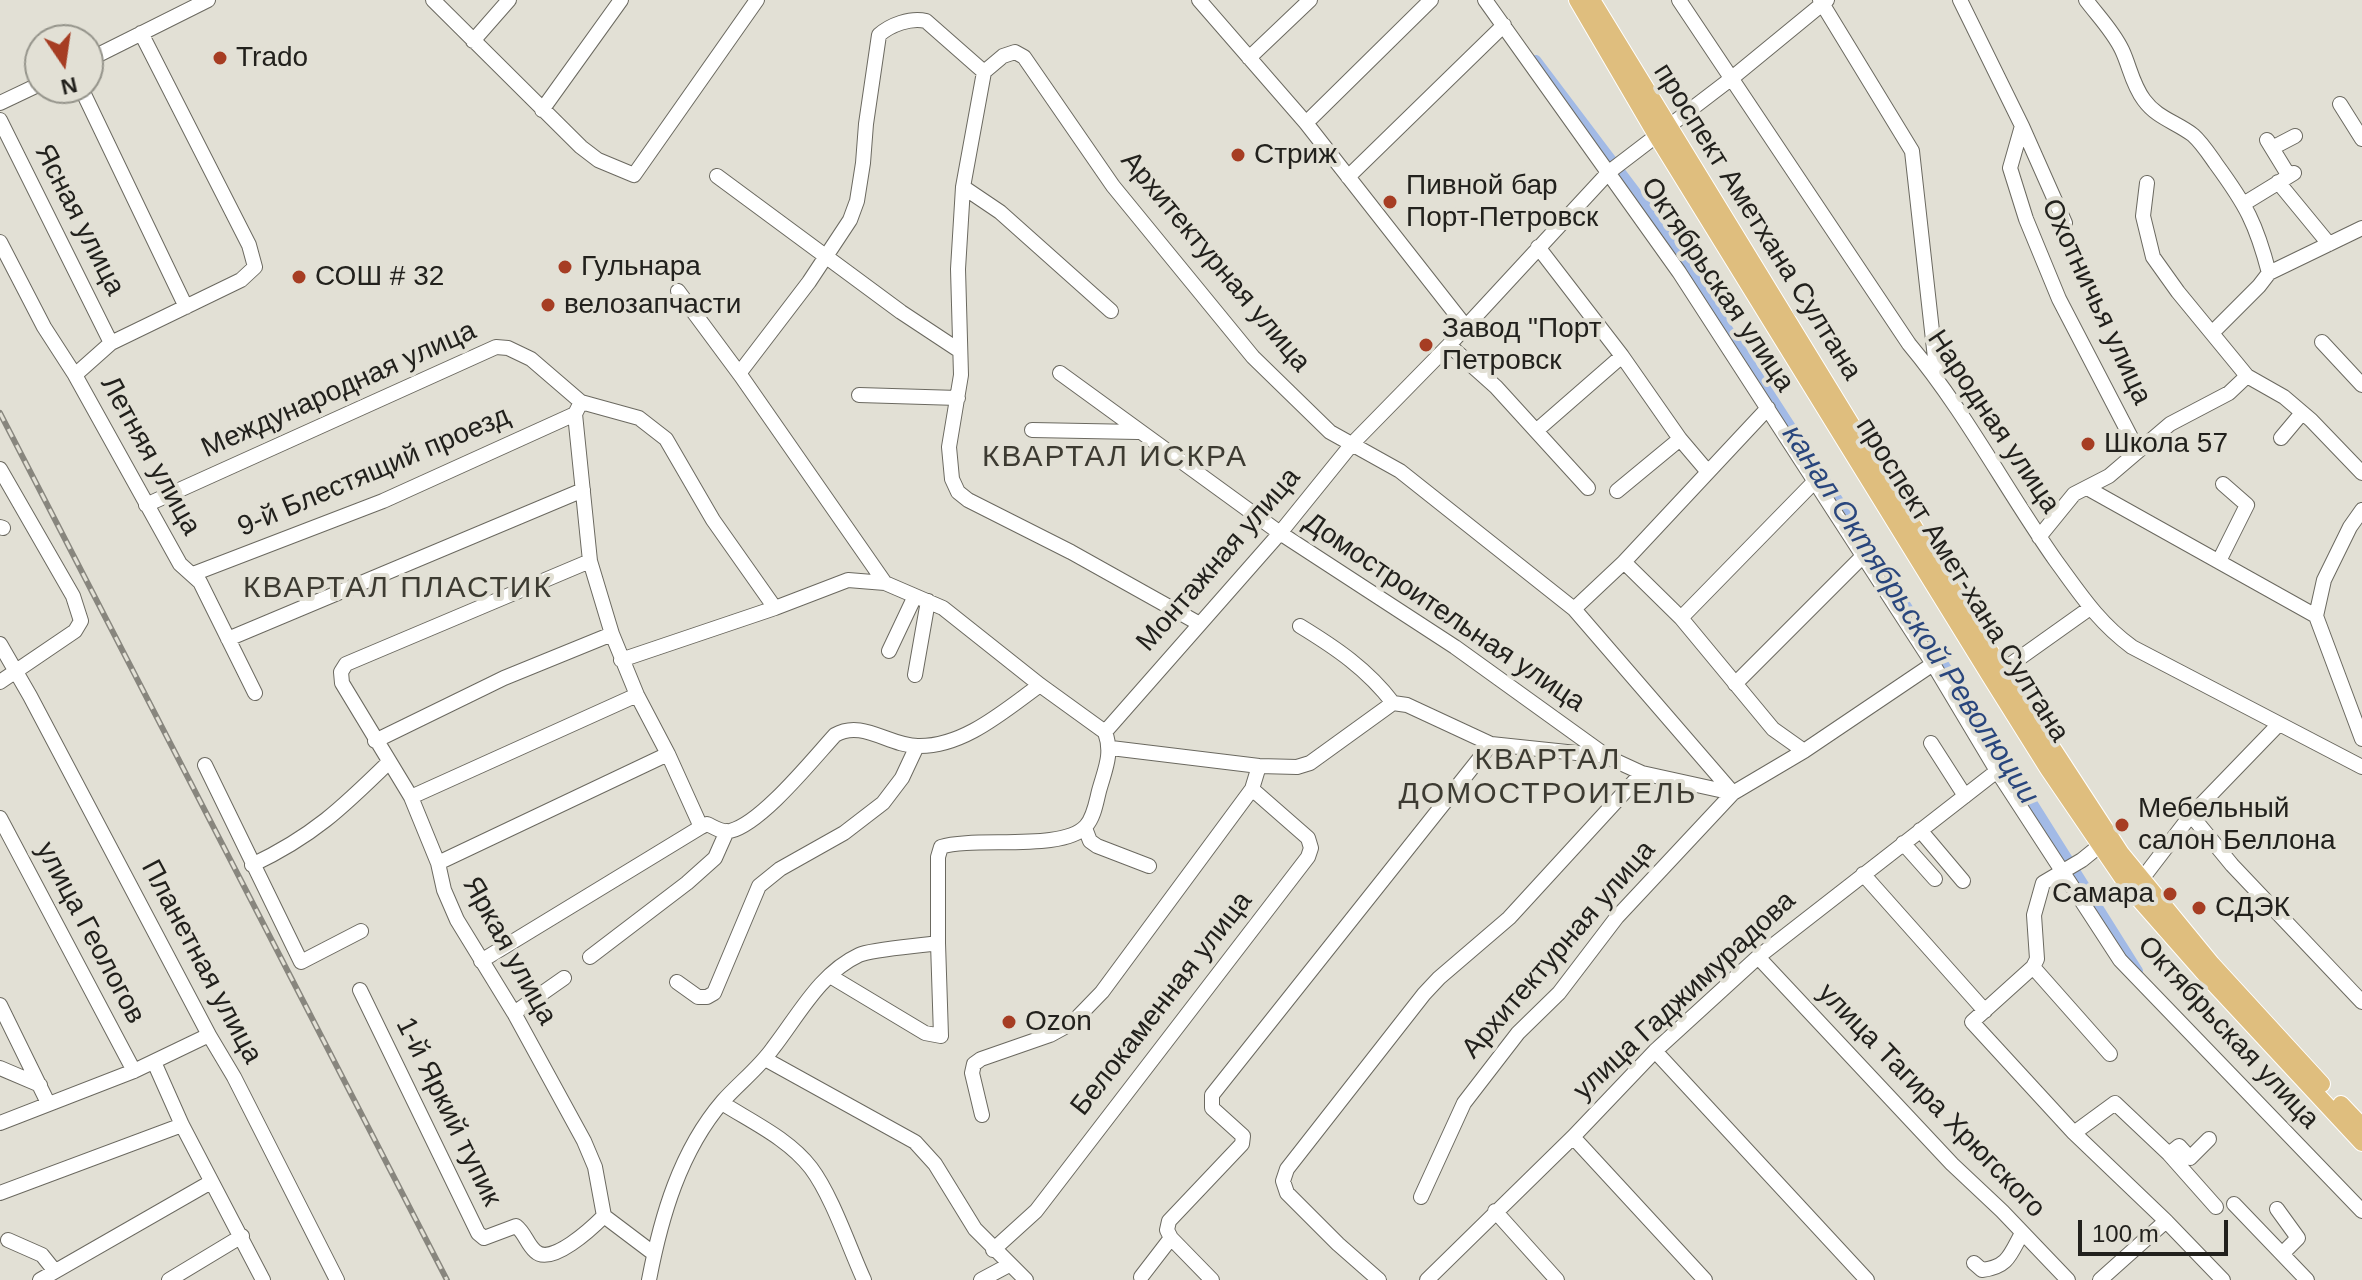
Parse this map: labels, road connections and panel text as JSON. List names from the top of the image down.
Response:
{
  "streets": {
    "main road": ["проспект Аметхана Султана", "проспект Амет-хана Султана"],
    "street": [
      "Ясная улица",
      "Архитектурная улица",
      "Октябрьская улица",
      "Охотничья улица",
      "Международная улица",
      "Народная улица",
      "Летняя улица",
      "9-й Блестящий проезд",
      "Монтажная улица",
      "Домостроительная улица",
      "улица Геологов",
      "Яркая улица",
      "Планетная улица",
      "улица Гаджимурадова",
      "Белокаменная улица",
      "улица Тагира Хрюгского",
      "1-й Яркий тупик"
    ]
  },
  "crossings": [
    ["проспект Аметхана Султана", "Монтажная улица"],
    ["проспект Аметхана Султана", "проспект Амет-хана Султана"],
    ["Архитектурная улица", "Монтажная улица"],
    ["Октябрьская улица", "Монтажная улица"],
    ["Октябрьская улица", "улица Гаджимурадова"],
    ["Международная улица", "Летняя улица"],
    ["Международная улица", "9-й Блестящий проезд"],
    ["Народная улица", "Монтажная улица"],
    ["Летняя улица", "9-й Блестящий проезд"],
    ["Монтажная улица", "проспект Амет-хана Султана"],
    ["Монтажная улица", "Домостроительная улица"],
    ["Яркая улица", "1-й Яркий тупик"],
    ["улица Гаджимурадова", "улица Тагира Хрюгского"]
  ],
  "districts": ["КВАРТАЛ ИСКРА", "КВАРТАЛ ПЛАСТИК", "КВАРТАЛ ДОМОСТРОИТЕЛЬ"],
  "water": ["канал Октябрьской Революции"],
  "places": [
    "Trado",
    "Стриж",
    "Пивной бар Порт-Петровск",
    "Гульнара",
    "СОШ # 32",
    "велозапчасти",
    "Завод \"Порт Петровск",
    "Школа 57",
    "Мебельный салон Беллона",
    "Самара",
    "СДЭК",
    "Ozon"
  ],
  "scale_bar": "100 m",
  "north": "bottom"
}
